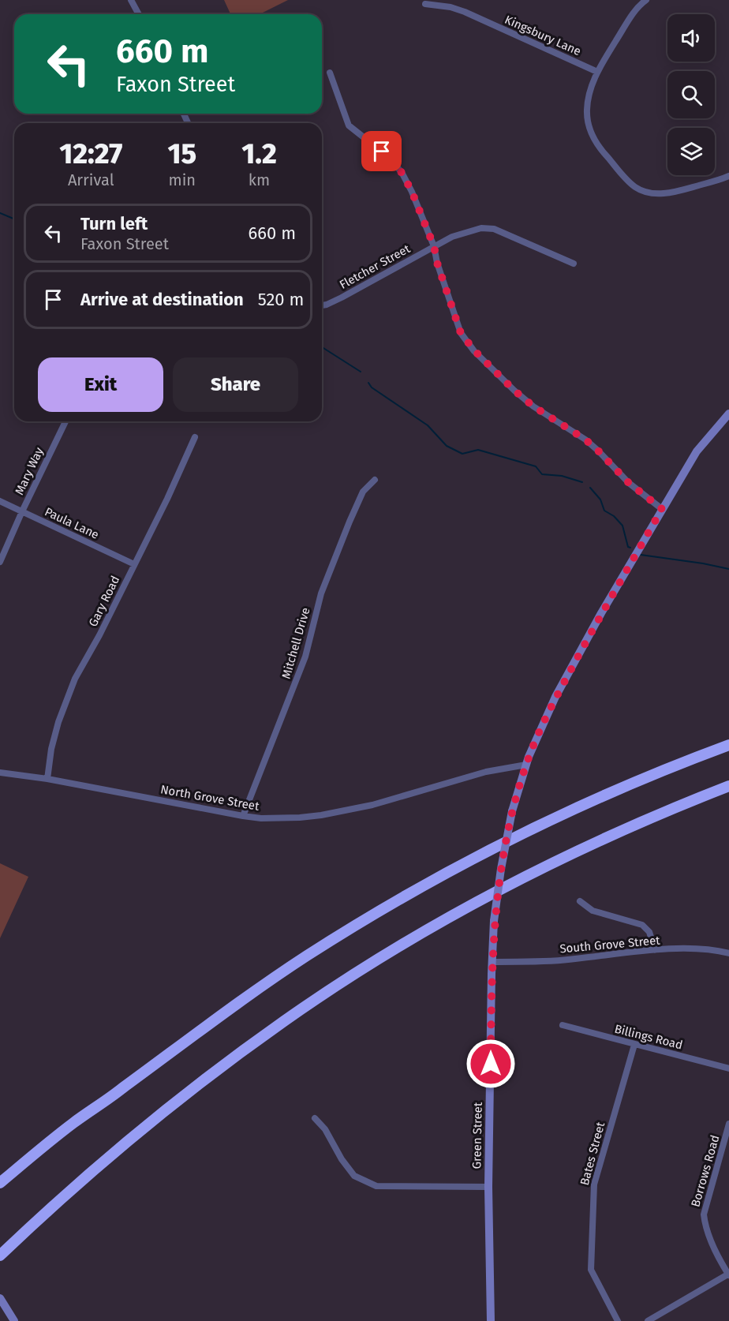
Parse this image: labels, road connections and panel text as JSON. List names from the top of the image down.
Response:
{
  "streets": {
    "main road": ["Green Street"],
    "street": [
      "Kingsbury Lane",
      "Fletcher Street",
      "Mary Way",
      "Paula Lane",
      "Gary Road",
      "Mitchell Drive",
      "North Grove Street",
      "South Grove Street",
      "Billings Road",
      "Bates Street",
      "Borrows Road"
    ]
  },
  "crossings": [
    ["Mary Way", "Paula Lane"],
    ["Paula Lane", "Gary Road"],
    ["Gary Road", "North Grove Street"],
    ["Mitchell Drive", "North Grove Street"],
    ["North Grove Street", "Green Street"],
    ["South Grove Street", "Green Street"],
    ["Billings Road", "Bates Street"]
  ],
  "page": {
    "turn": ["660 m", "Faxon Street"],
    "eta": [
      "12:27",
      "Arrival",
      "15",
      "min",
      "1.2",
      "km"
    ],
    "list": [
      {
        "name": "Turn left",
        "note": "Faxon Street",
        "value": "660 m"
      },
      {
        "name": "Arrive at destination",
        "value": "520 m"
      }
    ],
    "buttons": ["Exit", "Share"]
  }
}
